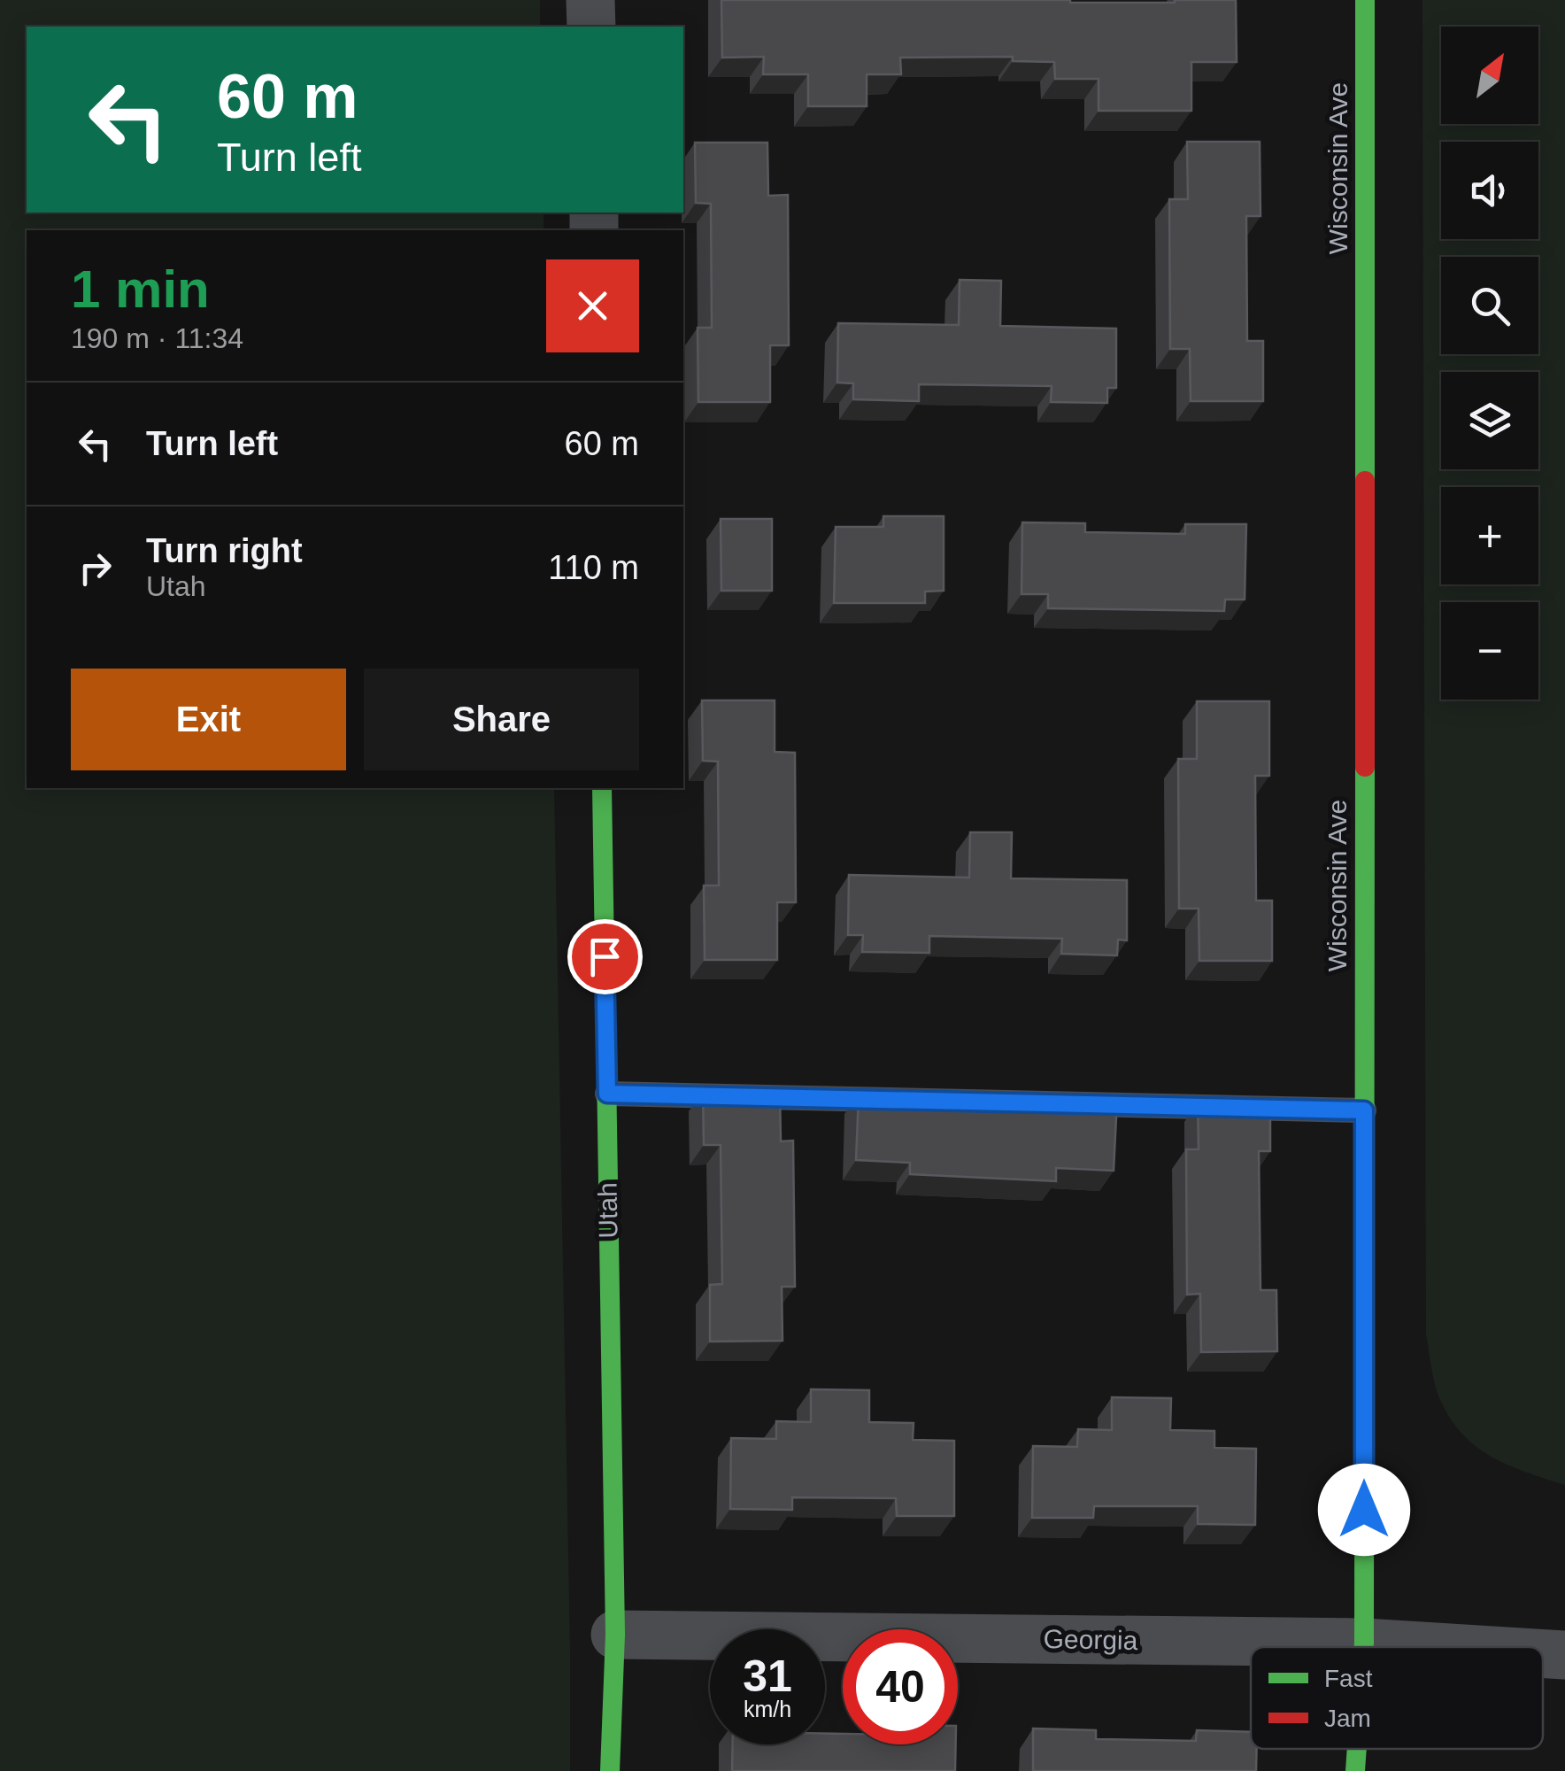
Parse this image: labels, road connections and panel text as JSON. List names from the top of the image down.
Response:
{
  "streets": {
    "street": ["Wisconsin Ave", "Utah", "Georgia"]
  },
  "crossings": [
    ["Wisconsin Ave", "Georgia"],
    ["Utah", "Georgia"]
  ],
  "legend": ["Fast", "Jam"],
  "north": "top right",
  "page": {
    "map_buttons": ["+", "−"],
    "turn": ["60 m", "Turn left"],
    "heading": ["1 min", "190 m · 11:34"],
    "list": [
      {
        "name": "Turn left",
        "value": "60 m"
      },
      {
        "name": "Turn right",
        "note": "Utah",
        "value": "110 m"
      }
    ],
    "buttons": ["Exit", "Share"],
    "speed": "31 km/h",
    "limit": "40"
  }
}
